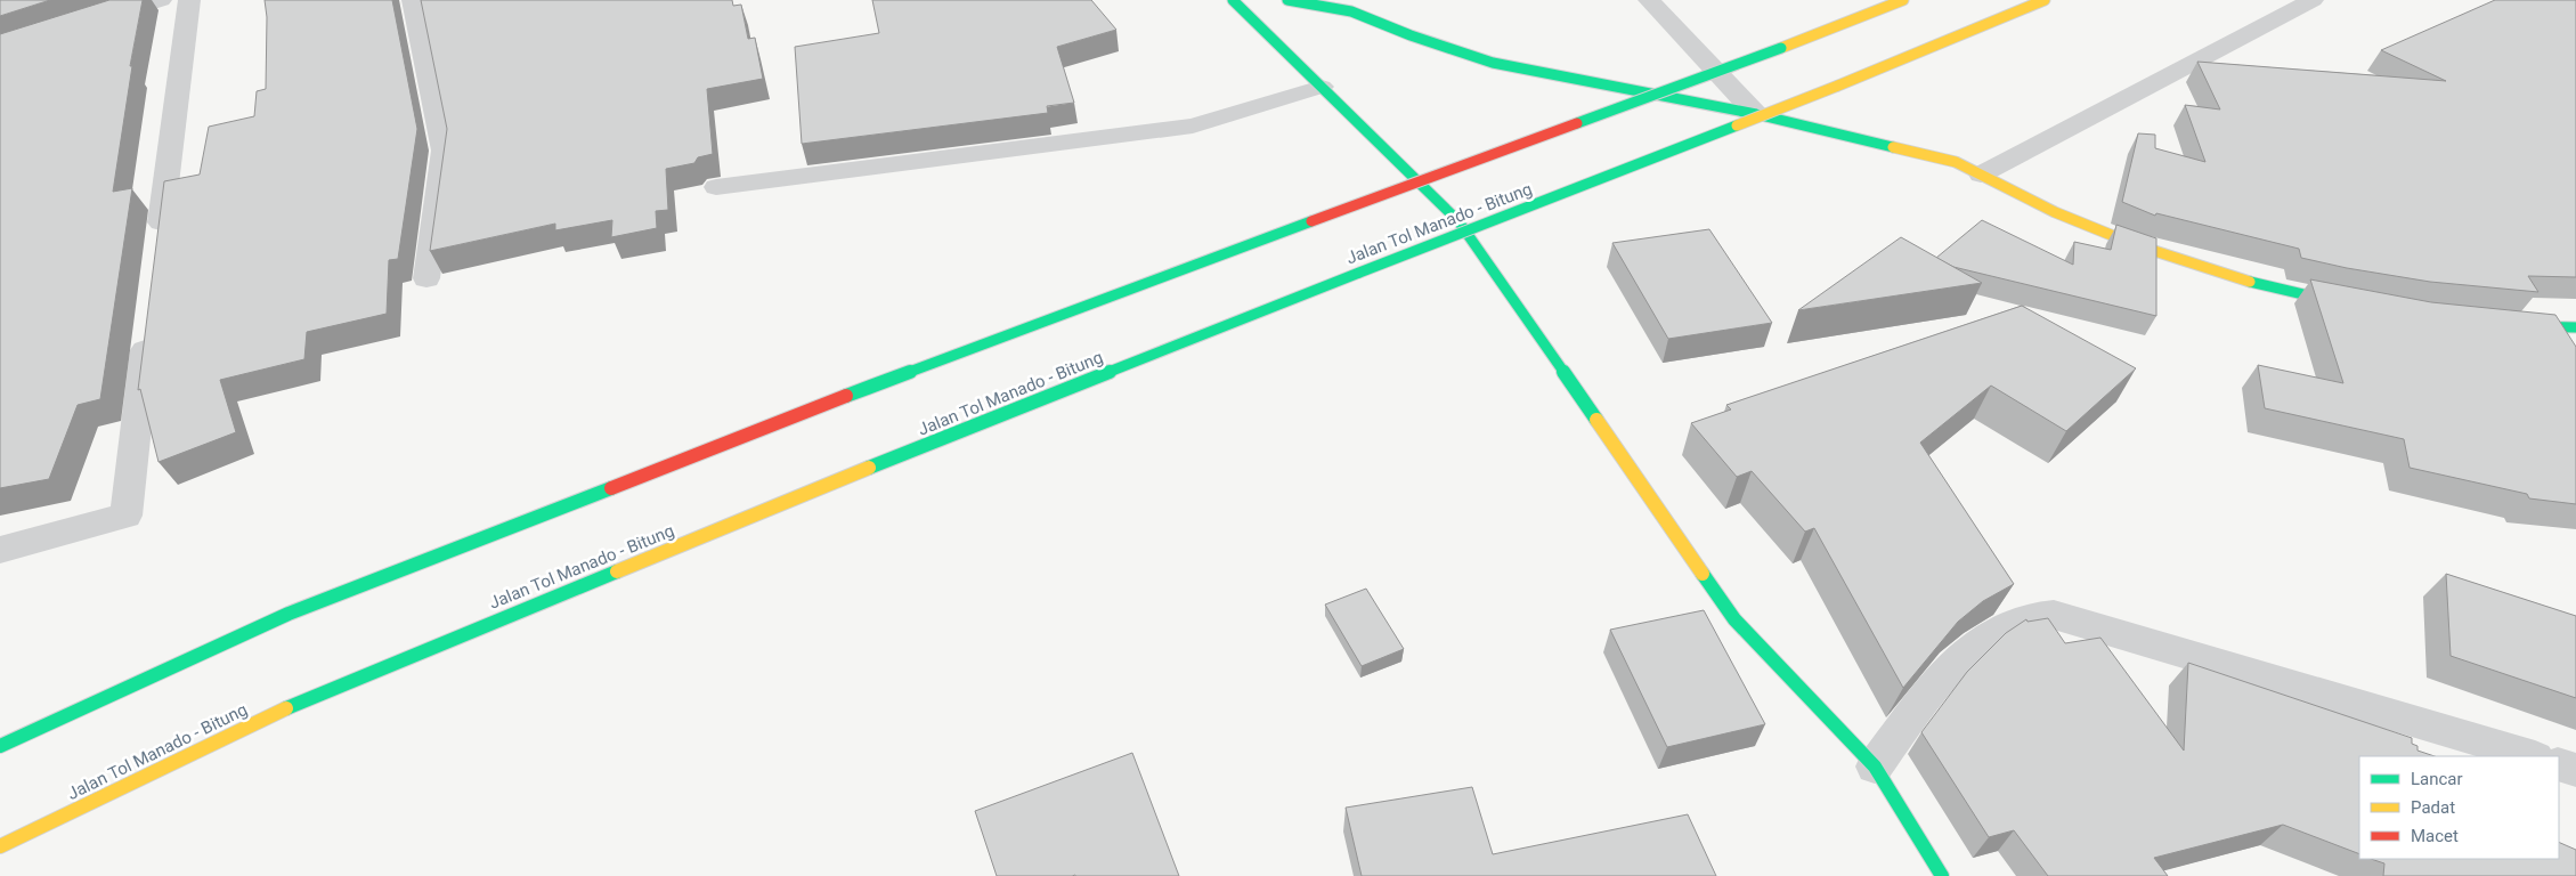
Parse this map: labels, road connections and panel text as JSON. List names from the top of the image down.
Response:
{
  "streets": {
    "main road": ["Jalan Tol Manado - Bitung"]
  },
  "legend": ["Lancar", "Padat", "Macet"]
}
